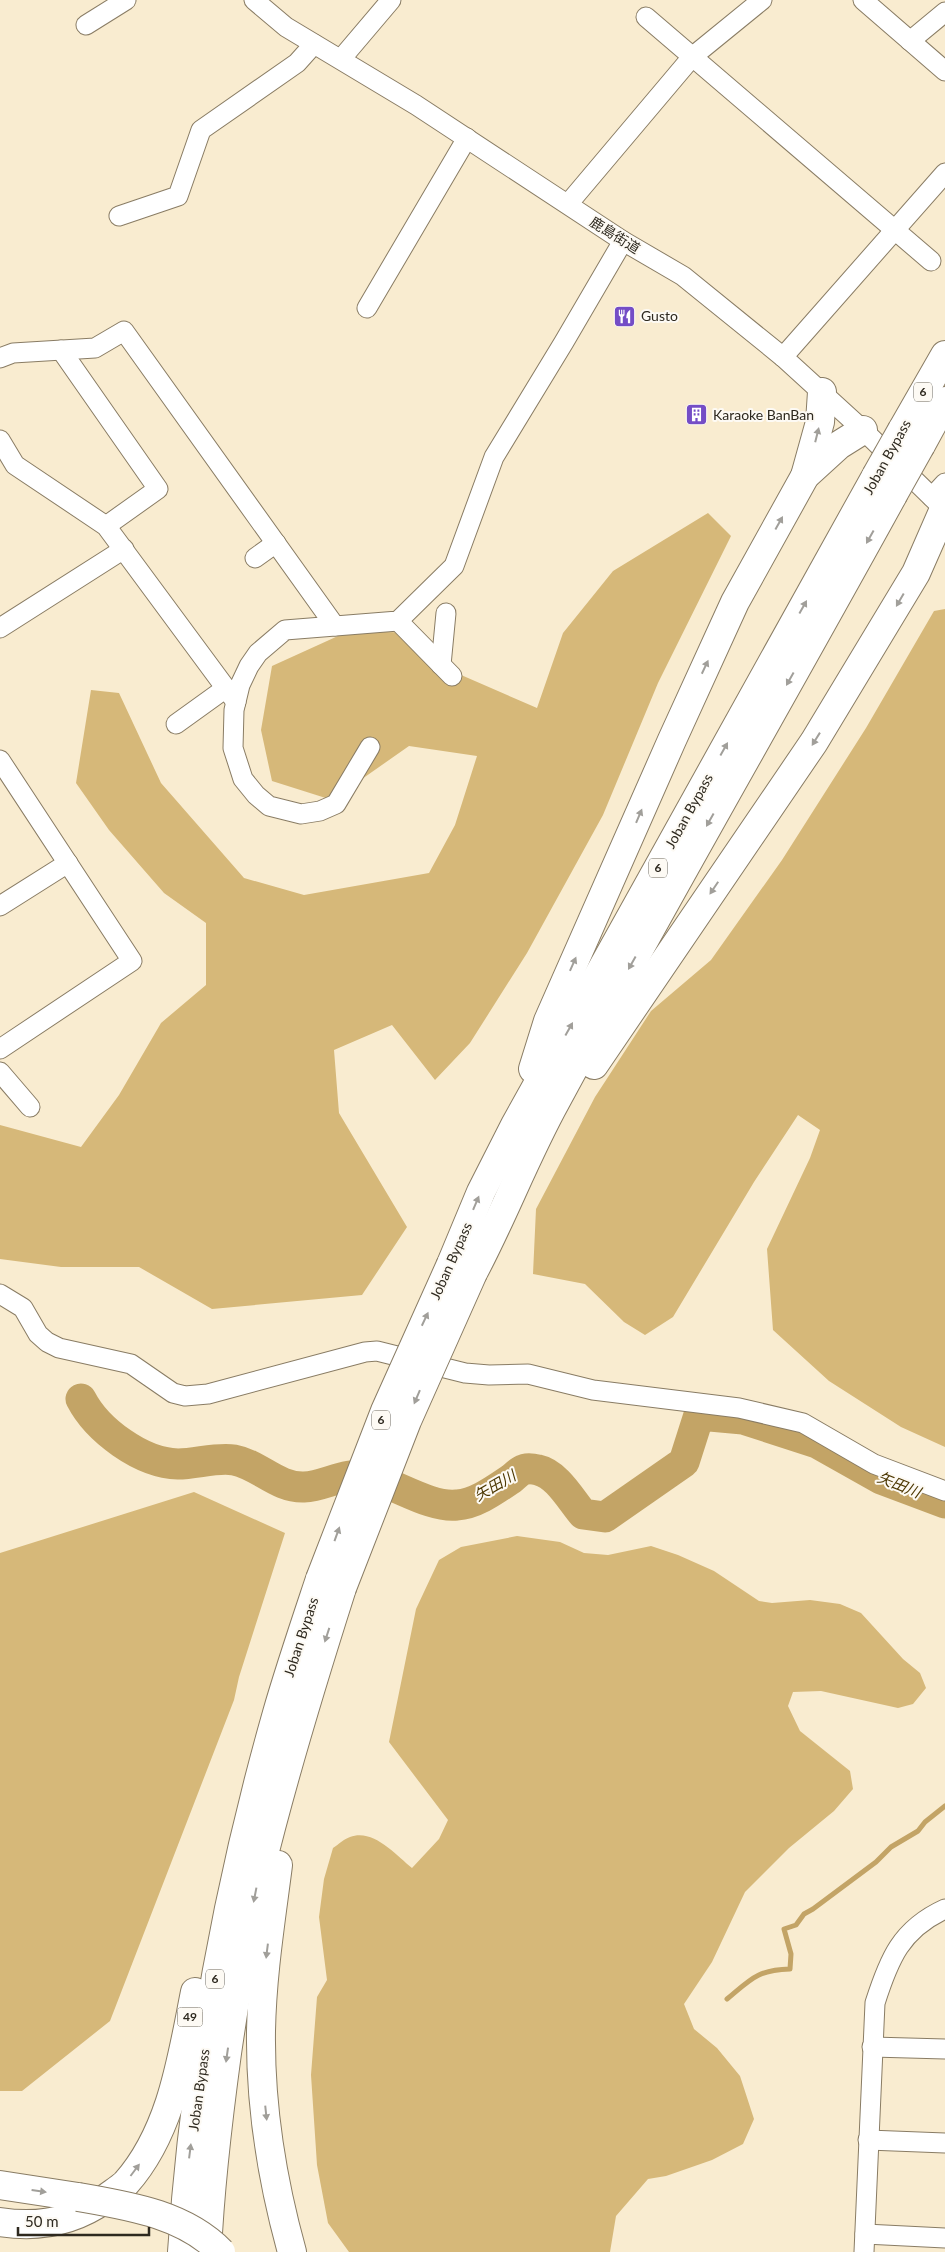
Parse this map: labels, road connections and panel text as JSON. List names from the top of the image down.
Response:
{
  "streets": {
    "highway": ["6", "Joban Bypass", "49"],
    "street": ["鹿島街道"]
  },
  "crossings": [
    ["Joban Bypass", "49"]
  ],
  "water": ["矢田川"],
  "places": {
    "restaurant": ["Gusto"],
    "building": ["Karaoke BanBan"]
  },
  "scale_bar": "50 m"
}
